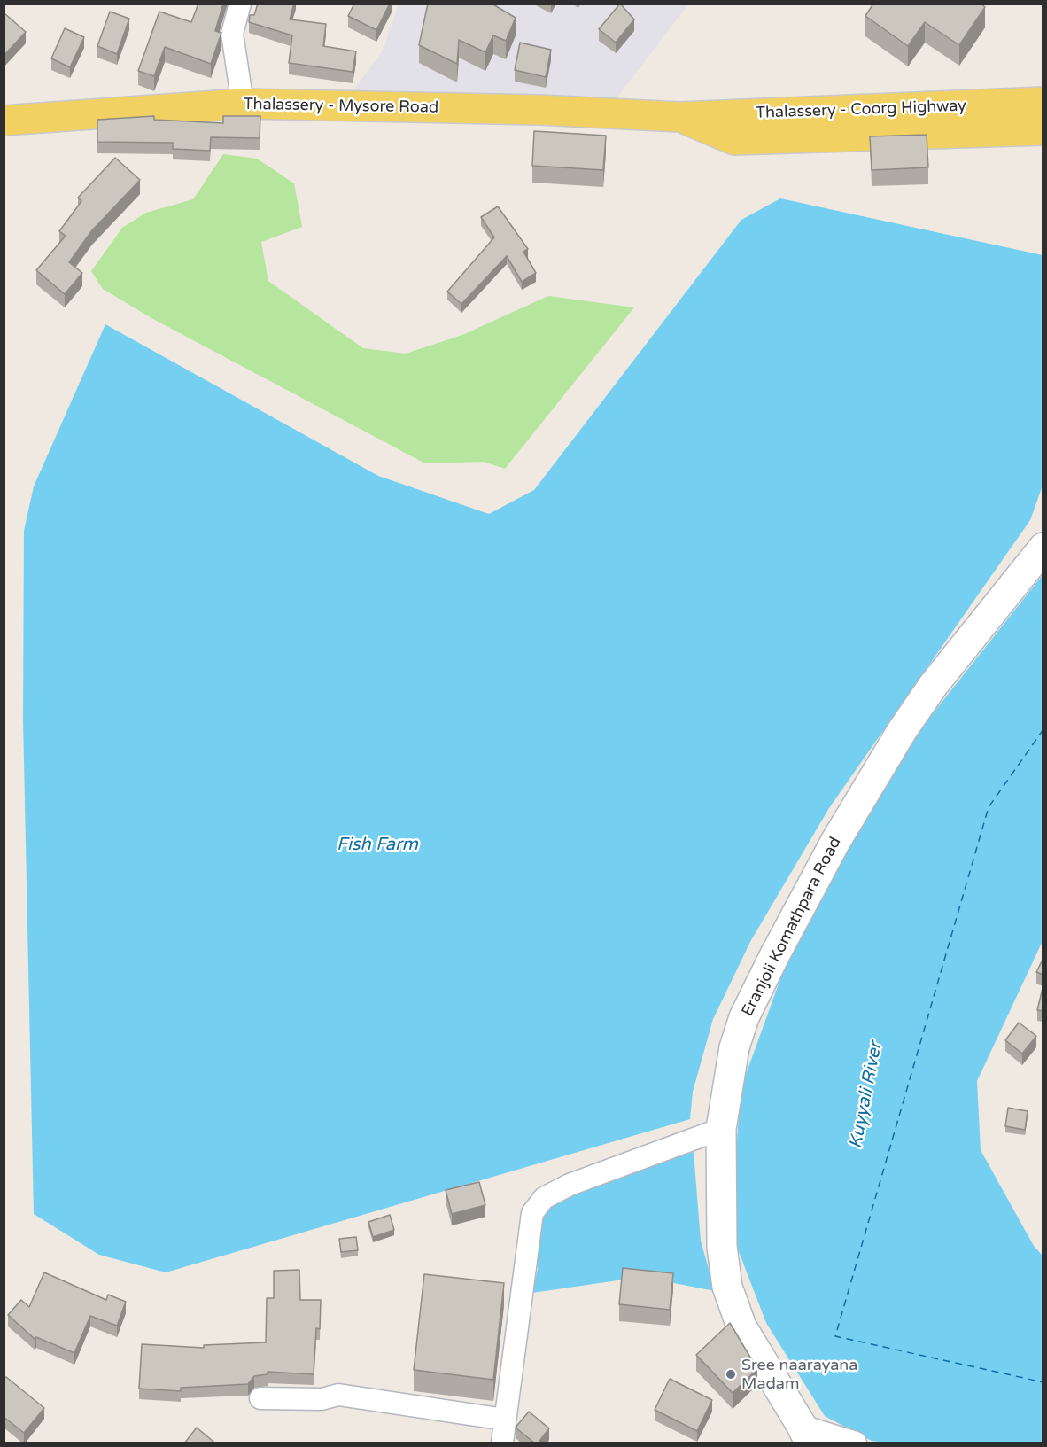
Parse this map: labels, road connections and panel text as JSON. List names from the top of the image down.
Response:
{
  "streets": {
    "main road": ["Thalassery - Mysore Road", "Thalassery - Coorg Highway", "Eranjoli Komathpara Road"]
  },
  "crossings": [
    ["Thalassery - Mysore Road", "Thalassery - Coorg Highway"]
  ],
  "water": ["Fish Farm", "Kuyyali River"],
  "places": ["Sree naarayana Madam"]
}
